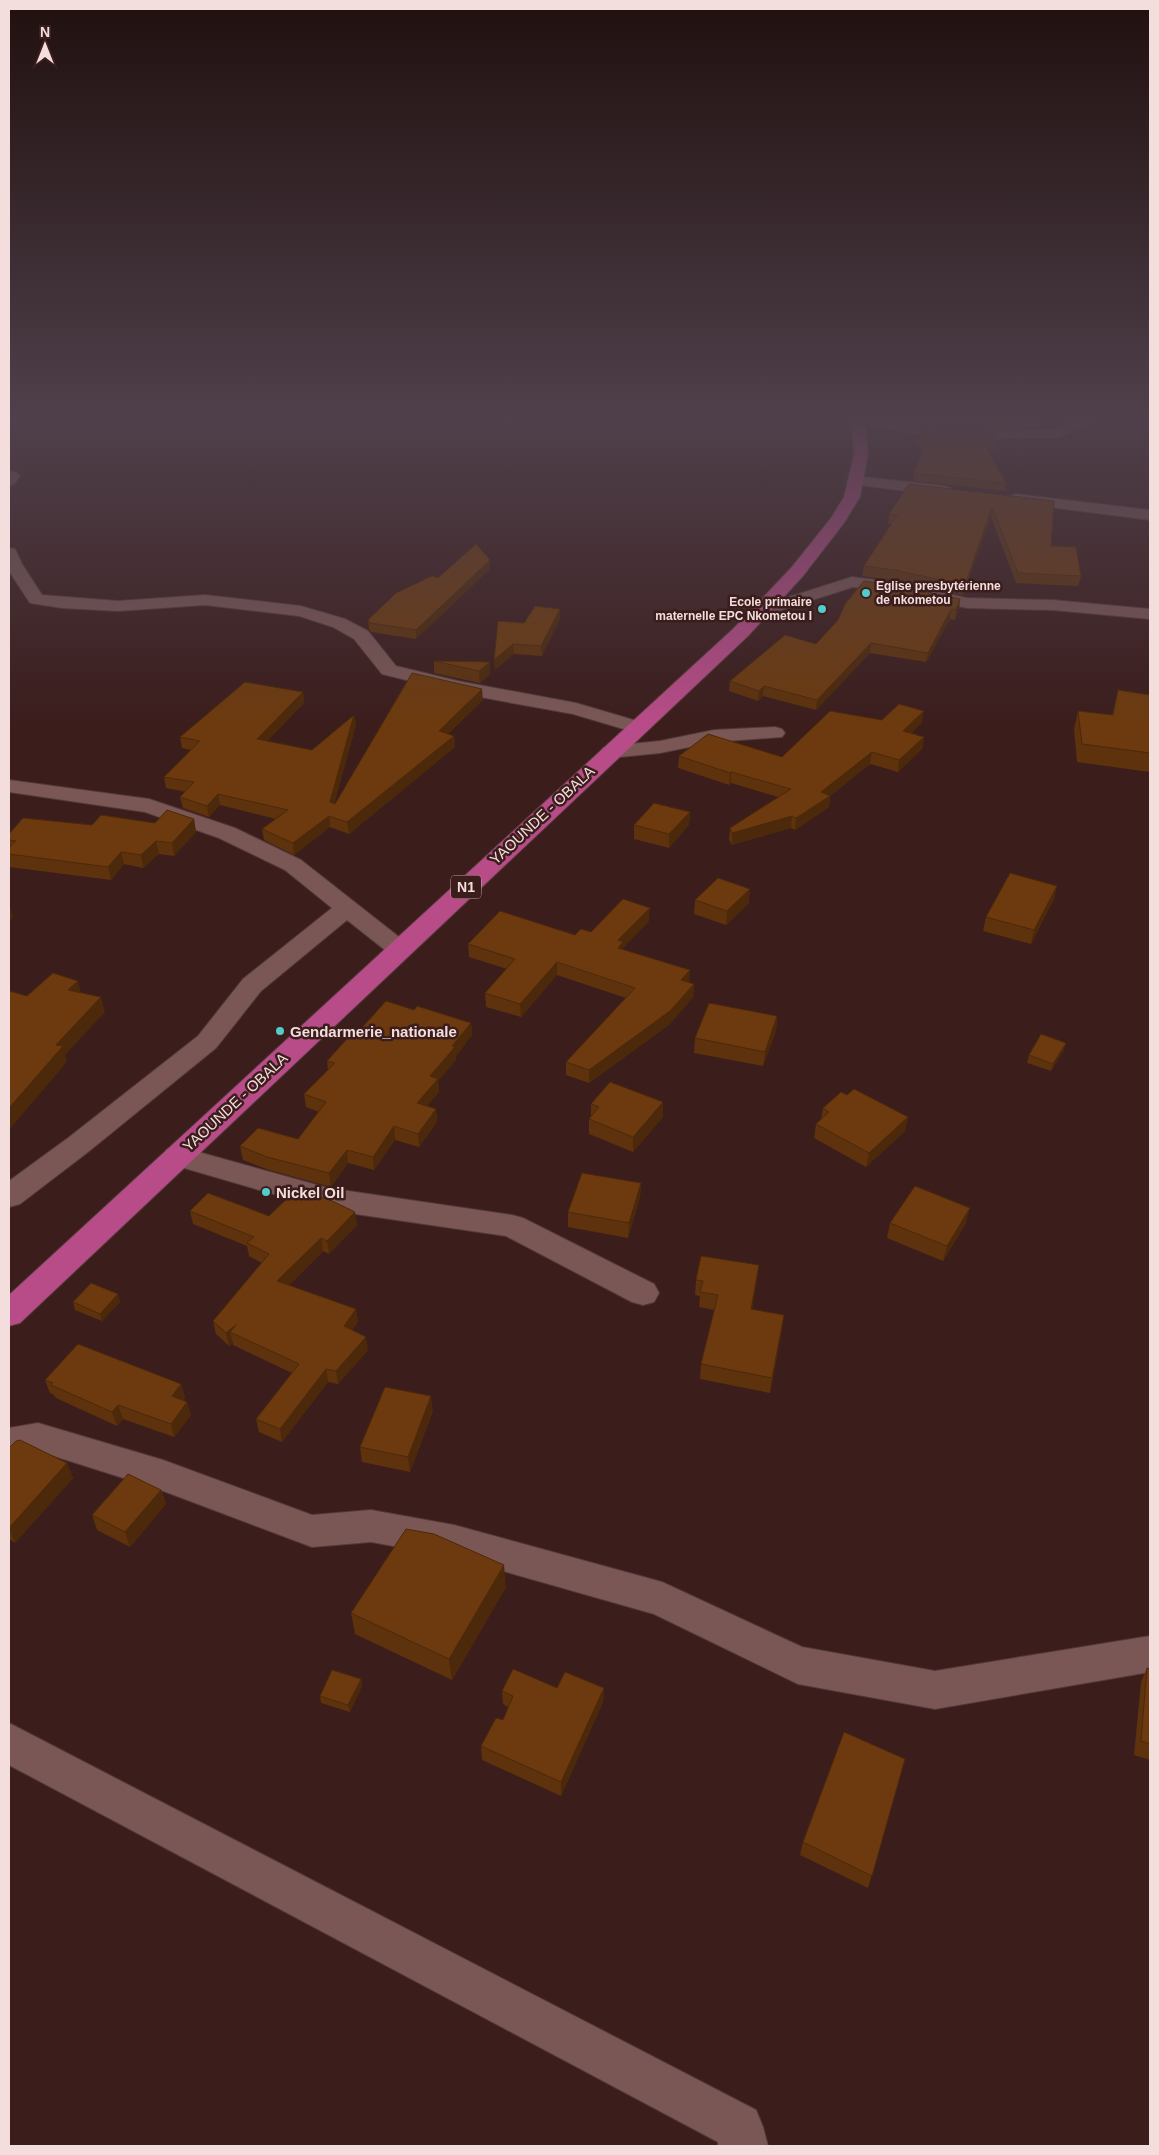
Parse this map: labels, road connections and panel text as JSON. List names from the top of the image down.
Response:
{
  "streets": {
    "highway": ["YAOUNDE - OBALA", "N1"]
  },
  "places": [
    "Eglise presbytérienne de nkometou",
    "Ecole primaire maternelle EPC Nkometou I",
    "Gendarmerie_nationale",
    "Nickel Oil"
  ],
  "north": "top"
}
